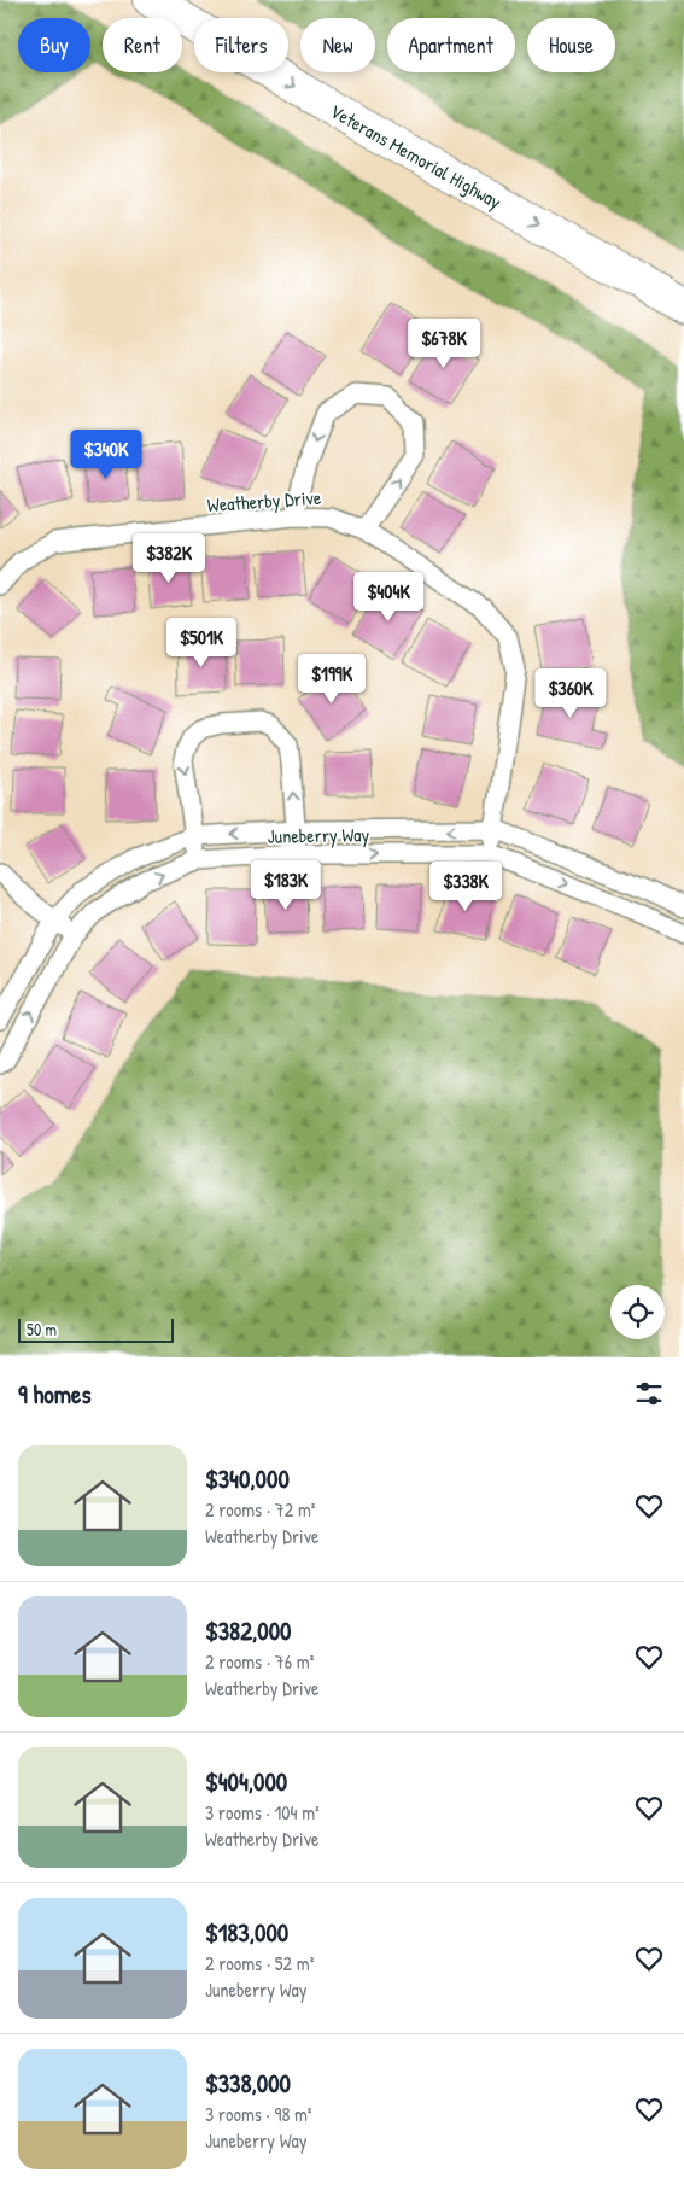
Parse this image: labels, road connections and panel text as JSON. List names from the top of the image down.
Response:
{
  "streets": {
    "highway": ["Veterans Memorial Highway"],
    "street": ["Weatherby Drive", "Juneberry Way"]
  },
  "crossings": [
    ["Weatherby Drive", "Juneberry Way"]
  ],
  "one_way": ["Veterans Memorial Highway"],
  "scale_bar": "50 m",
  "page": {
    "chip": [
      "Buy",
      "Rent",
      "Filters",
      "New",
      "Apartment",
      "House"
    ],
    "price": [
      "$678K",
      "$340K",
      "$382K",
      "$404K",
      "$501K",
      "$199K",
      "$360K",
      "$183K",
      "$338K"
    ],
    "scale": "50 m",
    "heading": "9 homes",
    "list": [
      {
        "name": "$340,000",
        "note": "2 rooms · 72 m² · Weatherby Drive"
      },
      {
        "name": "$382,000",
        "note": "2 rooms · 76 m² · Weatherby Drive"
      },
      {
        "name": "$404,000",
        "note": "3 rooms · 104 m² · Weatherby Drive"
      },
      {
        "name": "$183,000",
        "note": "2 rooms · 52 m² · Juneberry Way"
      },
      {
        "name": "$338,000",
        "note": "3 rooms · 98 m² · Juneberry Way"
      }
    ]
  }
}
